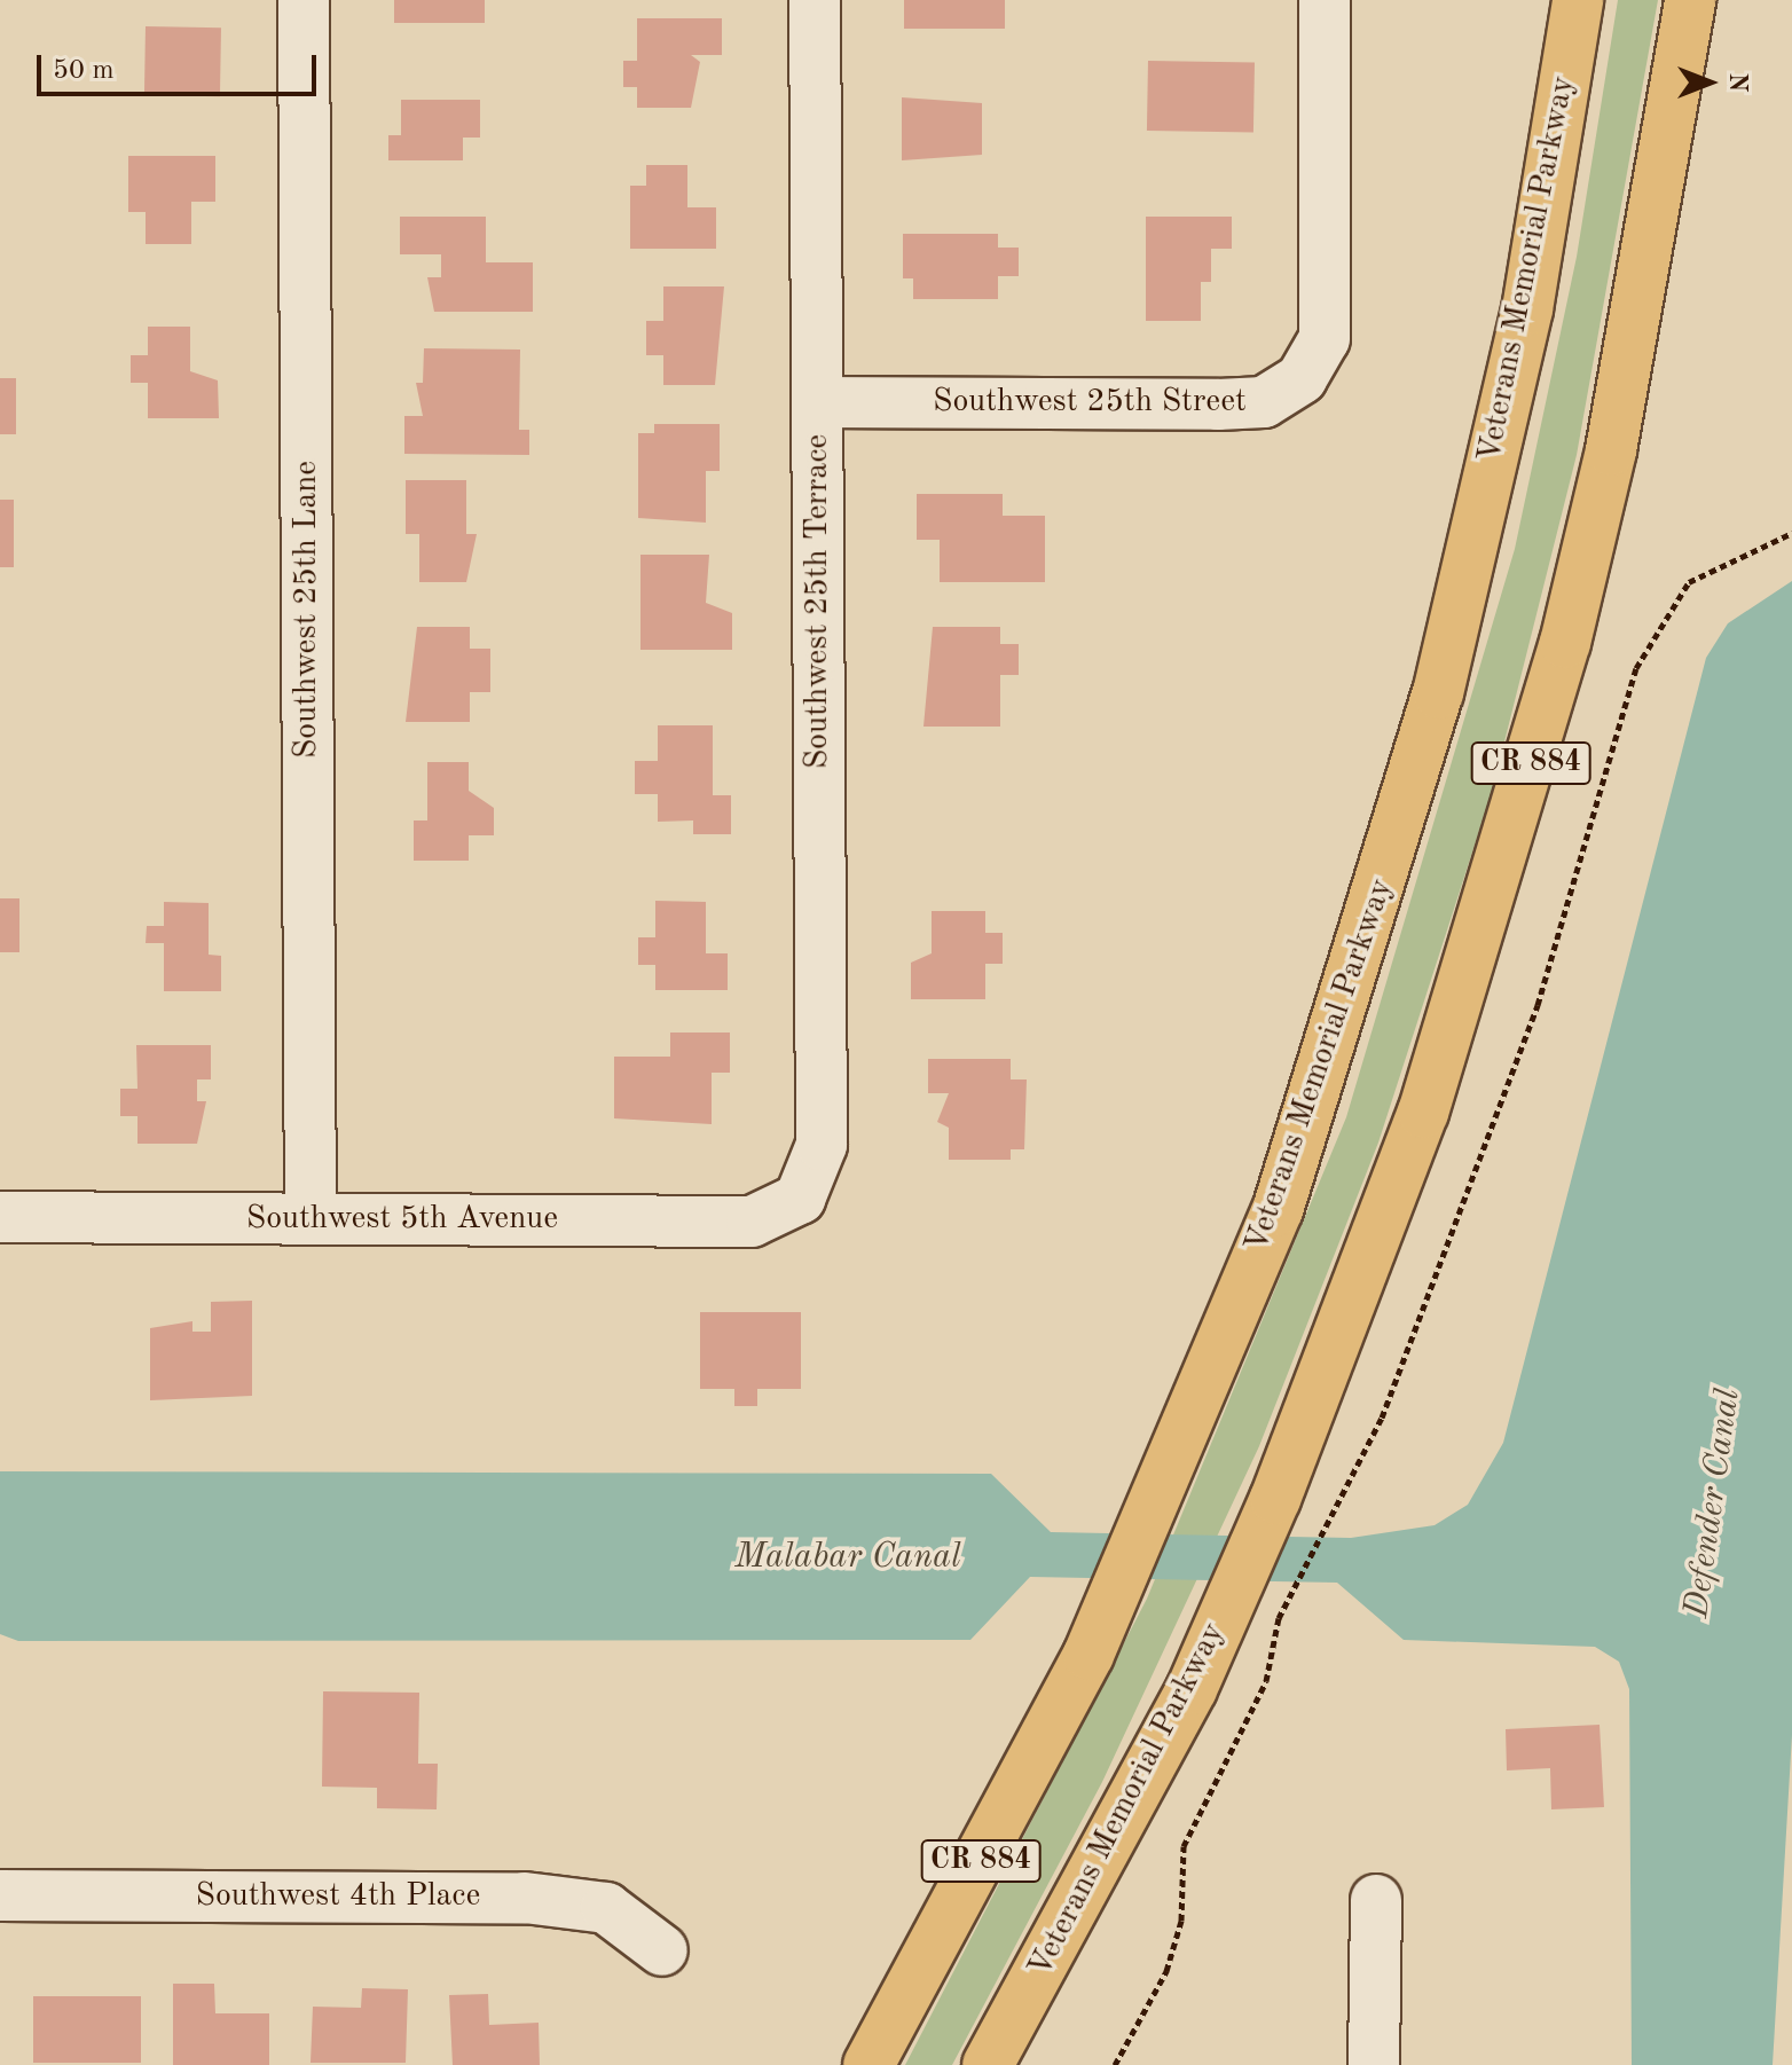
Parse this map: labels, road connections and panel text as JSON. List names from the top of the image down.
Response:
{
  "streets": {
    "highway": ["Veterans Memorial Parkway", "CR 884"],
    "street": [
      "Southwest 25th Street",
      "Southwest 25th Terrace",
      "Southwest 25th Lane",
      "Southwest 5th Avenue",
      "Southwest 4th Place"
    ]
  },
  "crossings": [
    ["Southwest 25th Street", "Southwest 25th Terrace"],
    ["Southwest 25th Terrace", "Southwest 5th Avenue"],
    ["Southwest 25th Lane", "Southwest 5th Avenue"]
  ],
  "water": ["Defender Canal", "Malabar Canal"],
  "scale_bar": "50 m",
  "north": "right"
}
